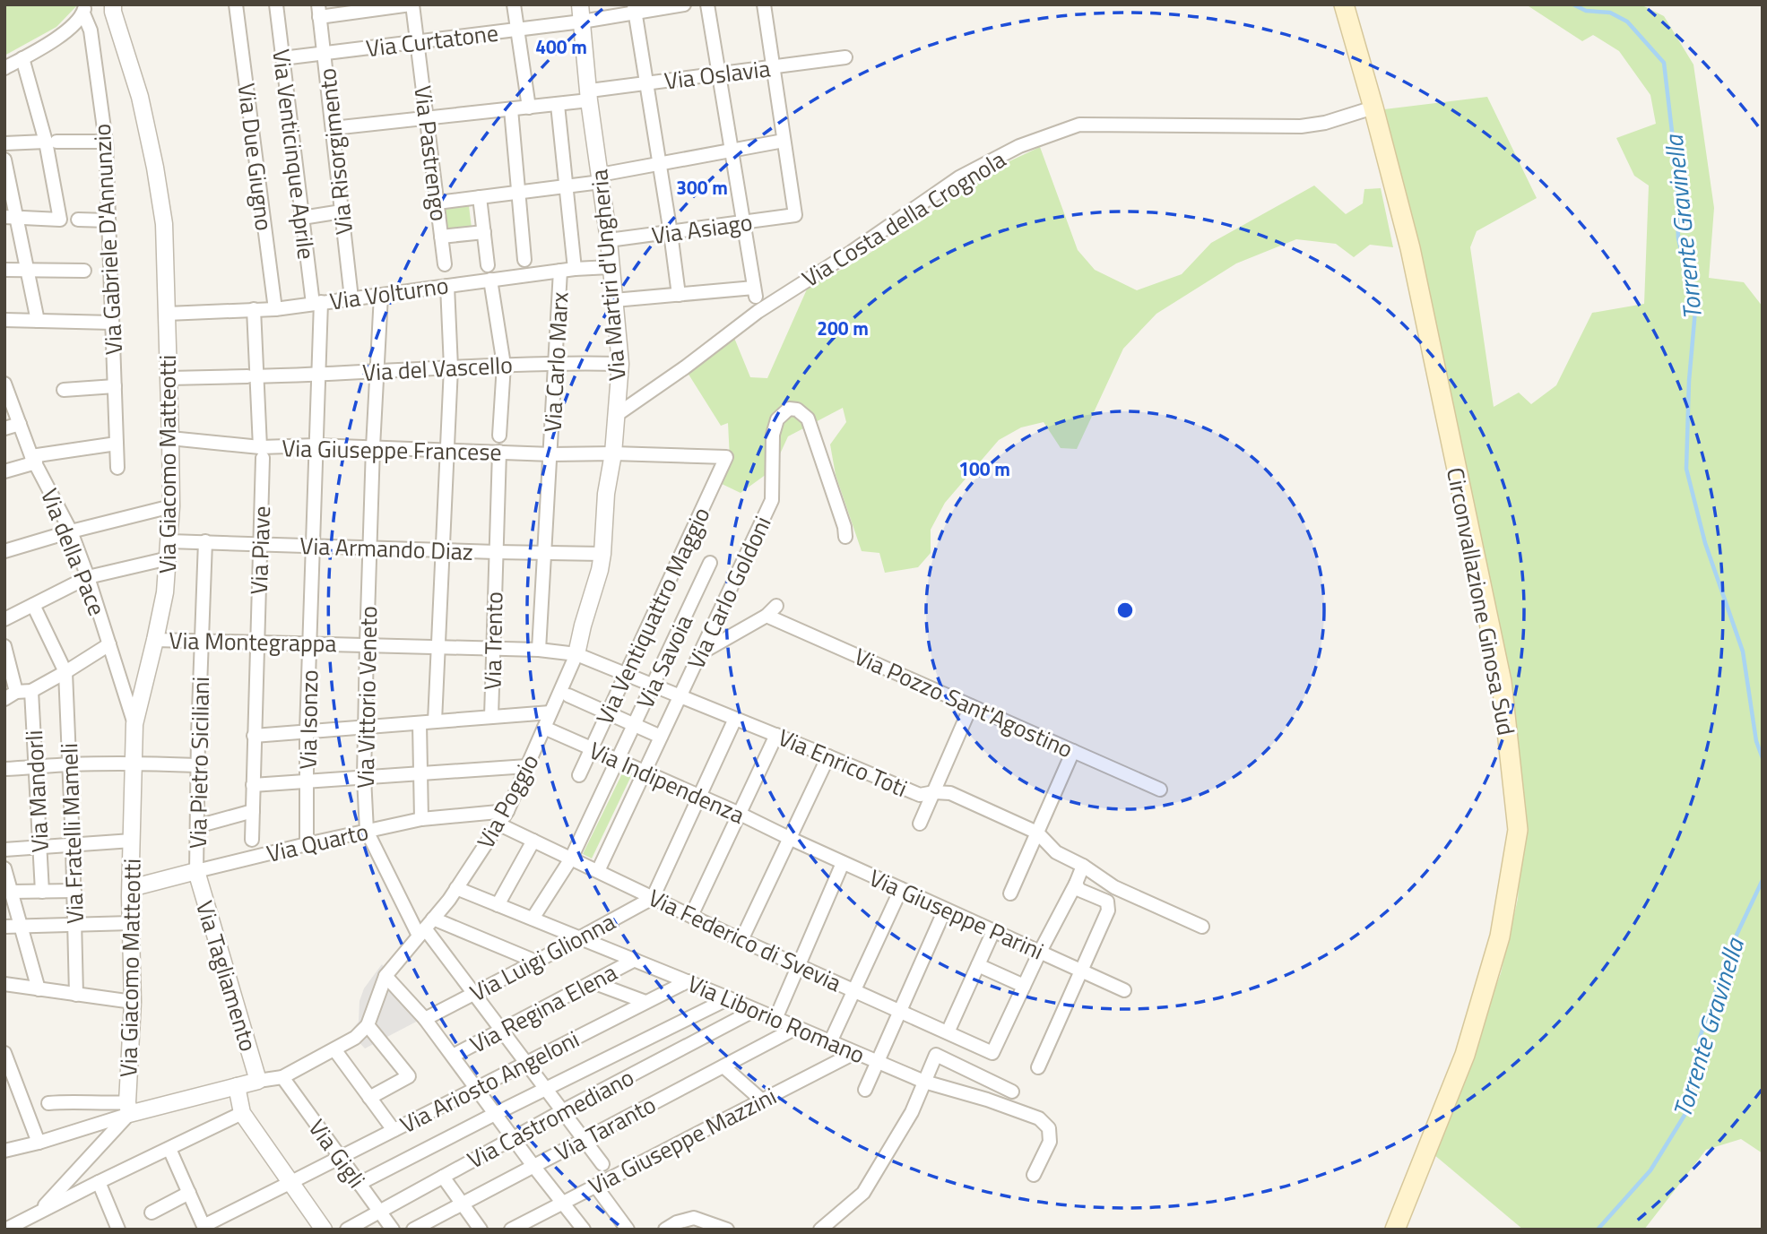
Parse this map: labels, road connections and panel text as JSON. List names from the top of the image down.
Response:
{
  "streets": {
    "main road": ["Circonvallazione Ginosa Sud"],
    "street": [
      "Via Curtatone",
      "Via Oslavia",
      "Via Risorgimento",
      "Via Pastrengo",
      "Via Venticinque Aprile",
      "Via Due Giugno",
      "Via Costa della Crognola",
      "Via Asiago",
      "Via Gabriele D'Annunzio",
      "Via Martiri d'Ungheria",
      "Via Volturno",
      "Via Carlo Marx",
      "Via del Vascello",
      "Via Giuseppe Francese",
      "Via Giacomo Matteotti",
      "Via Armando Diaz",
      "Via Piave",
      "Via della Pace",
      "Via Carlo Goldoni",
      "Via Ventiquattro Maggio",
      "Via Trento",
      "Via Montegrappa",
      "Via Savoia",
      "Via Vittorio Veneto",
      "Via Pozzo Sant'Agostino",
      "Via Isonzo",
      "Via Pietro Siciliani",
      "Via Enrico Toti",
      "Via Indipendenza",
      "Via Mandorli",
      "Via Poggio",
      "Via Fratelli Mameli",
      "Via Quarto",
      "Via Giuseppe Parini",
      "Via Federico di Svevia",
      "Via Luigi Glionna",
      "Via Tagliamento",
      "Via Regina Elena",
      "Via Liborio Romano",
      "Via Ariosto Angeloni",
      "Via Castromediano",
      "Via Taranto",
      "Via Giuseppe Mazzini",
      "Via Gigli"
    ]
  },
  "crossings": [
    ["Via Curtatone", "Via Risorgimento"],
    ["Via Curtatone", "Via Pastrengo"],
    ["Via Curtatone", "Via Venticinque Aprile"],
    ["Via Curtatone", "Via Martiri d'Ungheria"],
    ["Via Oslavia", "Via Risorgimento"],
    ["Via Oslavia", "Via Pastrengo"],
    ["Via Oslavia", "Via Martiri d'Ungheria"],
    ["Via Risorgimento", "Via Volturno"],
    ["Via Venticinque Aprile", "Via Volturno"],
    ["Via Venticinque Aprile", "Via del Vascello"],
    ["Via Venticinque Aprile", "Via Isonzo"],
    ["Via Due Giugno", "Via Volturno"],
    ["Via Costa della Crognola", "Via Martiri d'Ungheria"],
    ["Via Costa della Crognola", "Circonvallazione Ginosa Sud"],
    ["Via Asiago", "Via Martiri d'Ungheria"],
    ["Via Martiri d'Ungheria", "Via Volturno"],
    ["Via Martiri d'Ungheria", "Via del Vascello"],
    ["Via Martiri d'Ungheria", "Via Giuseppe Francese"],
    ["Via Martiri d'Ungheria", "Via Armando Diaz"],
    ["Via Martiri d'Ungheria", "Via Montegrappa"],
    ["Via Martiri d'Ungheria", "Via Enrico Toti"],
    ["Via Martiri d'Ungheria", "Via Poggio"],
    ["Via Volturno", "Via Carlo Marx"],
    ["Via Volturno", "Via Giacomo Matteotti"],
    ["Via Volturno", "Via Piave"],
    ["Via Volturno", "Via Vittorio Veneto"],
    ["Via Carlo Marx", "Via del Vascello"],
    ["Via Carlo Marx", "Via Giuseppe Francese"],
    ["Via Carlo Marx", "Via Armando Diaz"],
    ["Via Carlo Marx", "Via Montegrappa"],
    ["Via del Vascello", "Via Giacomo Matteotti"],
    ["Via del Vascello", "Via Piave"],
    ["Via del Vascello", "Via Vittorio Veneto"],
    ["Via del Vascello", "Via Isonzo"],
    ["Via Giuseppe Francese", "Via Giacomo Matteotti"],
    ["Via Giuseppe Francese", "Via Piave"],
    ["Via Giuseppe Francese", "Via Ventiquattro Maggio"],
    ["Via Giuseppe Francese", "Via Trento"],
    ["Via Giuseppe Francese", "Via Vittorio Veneto"],
    ["Via Giuseppe Francese", "Via Isonzo"],
    ["Via Giacomo Matteotti", "Via Armando Diaz"],
    ["Via Giacomo Matteotti", "Via della Pace"],
    ["Via Giacomo Matteotti", "Via Montegrappa"],
    ["Via Giacomo Matteotti", "Via Quarto"],
    ["Via Armando Diaz", "Via Piave"],
    ["Via Armando Diaz", "Via Trento"],
    ["Via Armando Diaz", "Via Vittorio Veneto"],
    ["Via Armando Diaz", "Via Isonzo"],
    ["Via Armando Diaz", "Via Pietro Siciliani"],
    ["Via Piave", "Via Montegrappa"],
    ["Via Carlo Goldoni", "Via Enrico Toti"],
    ["Via Carlo Goldoni", "Via Indipendenza"],
    ["Via Carlo Goldoni", "Via Federico di Svevia"],
    ["Via Ventiquattro Maggio", "Via Enrico Toti"],
    ["Via Ventiquattro Maggio", "Via Indipendenza"],
    ["Via Trento", "Via Montegrappa"],
    ["Via Montegrappa", "Via Vittorio Veneto"],
    ["Via Montegrappa", "Via Isonzo"],
    ["Via Montegrappa", "Via Pietro Siciliani"],
    ["Via Montegrappa", "Via Enrico Toti"],
    ["Via Montegrappa", "Via Poggio"],
    ["Via Savoia", "Via Enrico Toti"],
    ["Via Savoia", "Via Indipendenza"],
    ["Via Savoia", "Via Federico di Svevia"],
    ["Via Vittorio Veneto", "Via Poggio"],
    ["Via Vittorio Veneto", "Via Quarto"],
    ["Via Vittorio Veneto", "Via Luigi Glionna"],
    ["Via Vittorio Veneto", "Via Regina Elena"],
    ["Via Vittorio Veneto", "Via Ariosto Angeloni"],
    ["Via Vittorio Veneto", "Via Castromediano"],
    ["Via Vittorio Veneto", "Via Taranto"],
    ["Via Isonzo", "Via Quarto"],
    ["Via Pietro Siciliani", "Via Quarto"],
    ["Via Pietro Siciliani", "Via Tagliamento"],
    ["Via Enrico Toti", "Via Poggio"],
    ["Via Indipendenza", "Via Poggio"],
    ["Via Indipendenza", "Via Giuseppe Parini"],
    ["Via Poggio", "Via Quarto"],
    ["Via Poggio", "Via Federico di Svevia"],
    ["Via Poggio", "Via Liborio Romano"],
    ["Via Quarto", "Via Tagliamento"],
    ["Via Federico di Svevia", "Via Luigi Glionna"],
    ["Via Luigi Glionna", "Via Liborio Romano"],
    ["Via Regina Elena", "Via Liborio Romano"],
    ["Via Liborio Romano", "Via Ariosto Angeloni"],
    ["Via Liborio Romano", "Via Castromediano"],
    ["Via Liborio Romano", "Via Taranto"],
    ["Via Liborio Romano", "Via Giuseppe Mazzini"],
    ["Via Ariosto Angeloni", "Via Gigli"],
    ["Via Castromediano", "Via Gigli"]
  ],
  "water": ["Torrente Gravinella"],
  "rings": [
    "400 m",
    "300 m",
    "200 m",
    "100 m"
  ]
}
